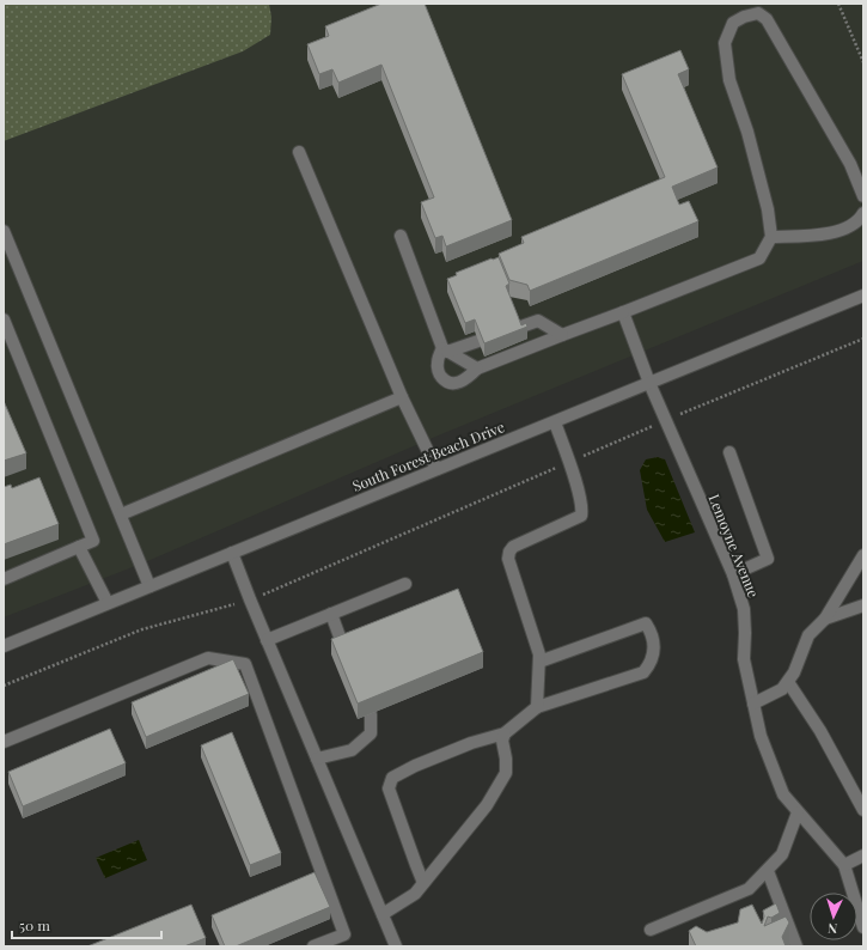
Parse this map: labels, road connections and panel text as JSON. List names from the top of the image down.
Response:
{
  "streets": {
    "street": ["South Forest Beach Drive", "Lemoyne Avenue"]
  },
  "crossings": [
    ["South Forest Beach Drive", "Lemoyne Avenue"]
  ],
  "scale_bar": "50 m",
  "north": "bottom"
}
